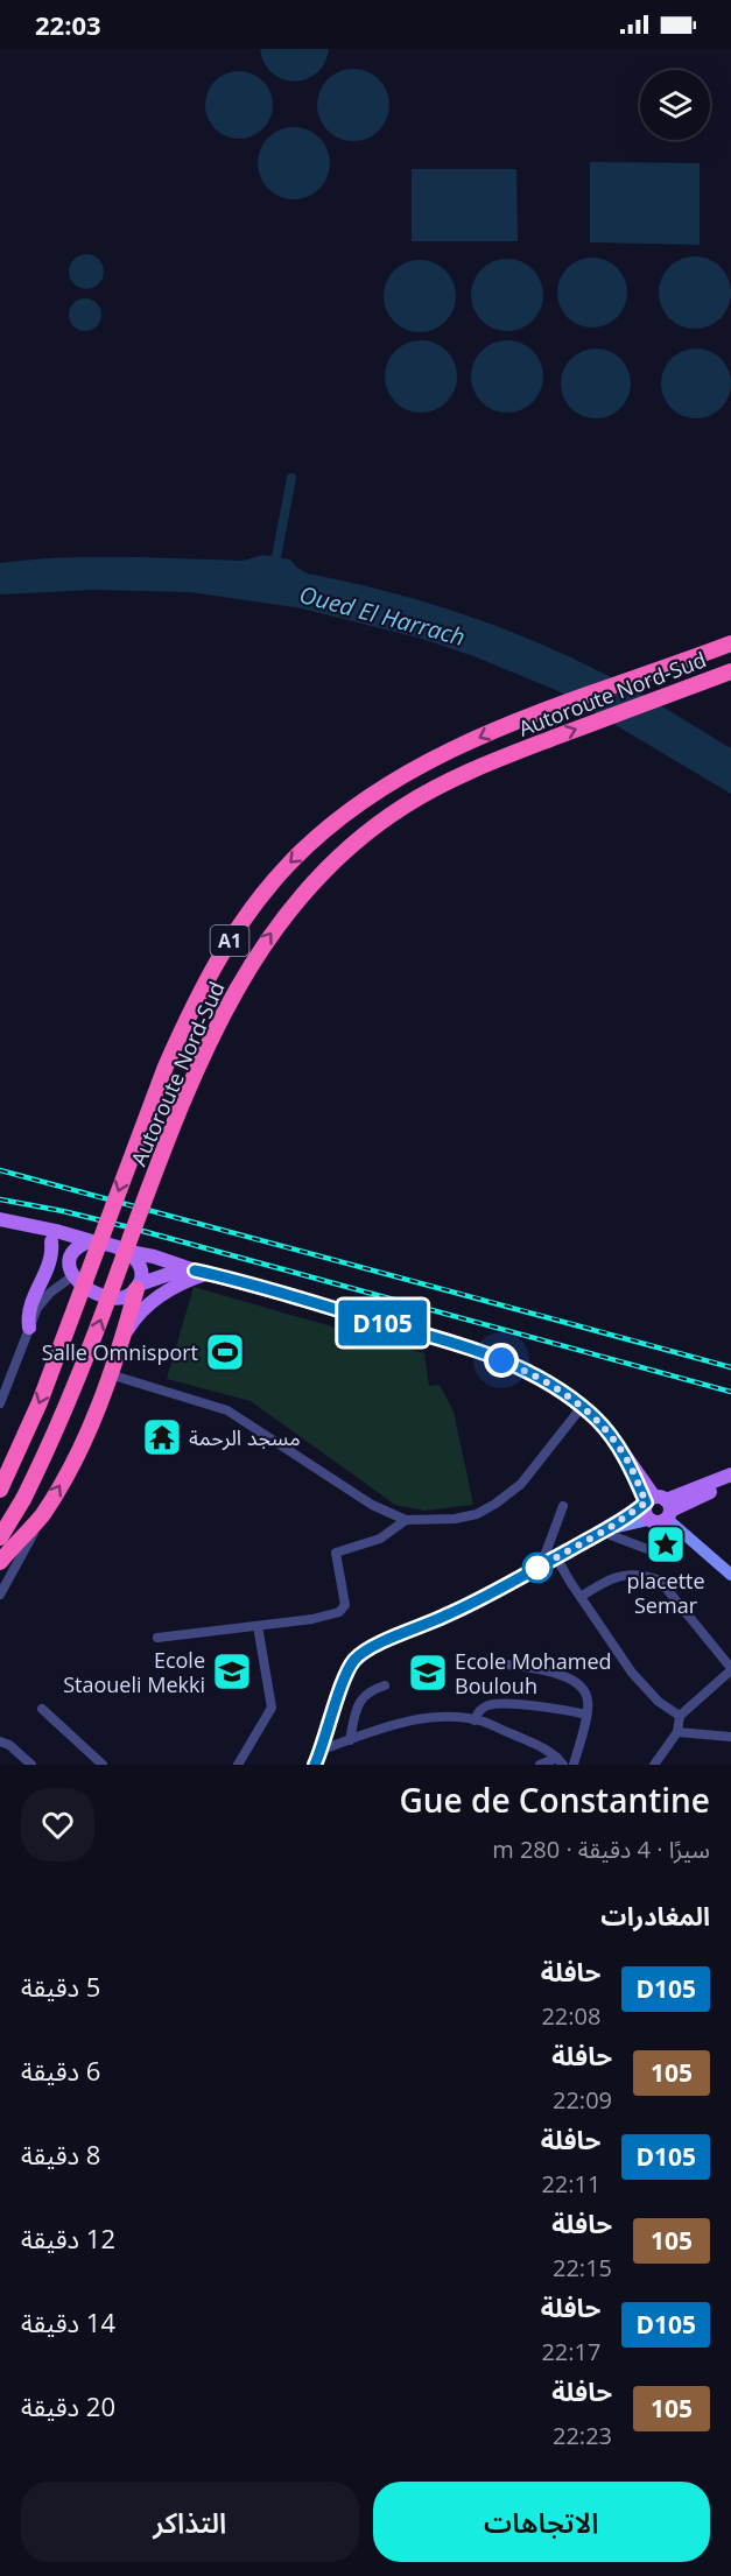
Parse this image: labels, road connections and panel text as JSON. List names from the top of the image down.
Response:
{
  "streets": {
    "highway": ["Autoroute Nord-Sud", "A1"]
  },
  "water": ["Oued El Harrach"],
  "places": {
    "sports": ["Salle Omnisport"],
    "temple": ["مسجد الرحمة"],
    "place": ["placette Semar"],
    "school or university": ["Ecole Staoueli Mekki", "Ecole Mohamed Boulouh"]
  },
  "lines": ["bus line D105"],
  "page": {
    "status": "22:03",
    "on_map": "D105",
    "heading": [
      ["Gue de Constantine", "سيرًا · 4 دقيقة · 280 m"],
      "المغادرات"
    ],
    "list": [
      {
        "mark": "D105",
        "name": "حافلة",
        "note": "22:08",
        "value": "5 دقيقة"
      },
      {
        "mark": "105",
        "name": "حافلة",
        "note": "22:09",
        "value": "6 دقيقة"
      },
      {
        "mark": "D105",
        "name": "حافلة",
        "note": "22:11",
        "value": "8 دقيقة"
      },
      {
        "mark": "105",
        "name": "حافلة",
        "note": "22:15",
        "value": "12 دقيقة"
      },
      {
        "mark": "D105",
        "name": "حافلة",
        "note": "22:17",
        "value": "14 دقيقة"
      },
      {
        "mark": "105",
        "name": "حافلة",
        "note": "22:23",
        "value": "20 دقيقة"
      }
    ],
    "buttons": ["الاتجاهات", "التذاكر"]
  }
}
